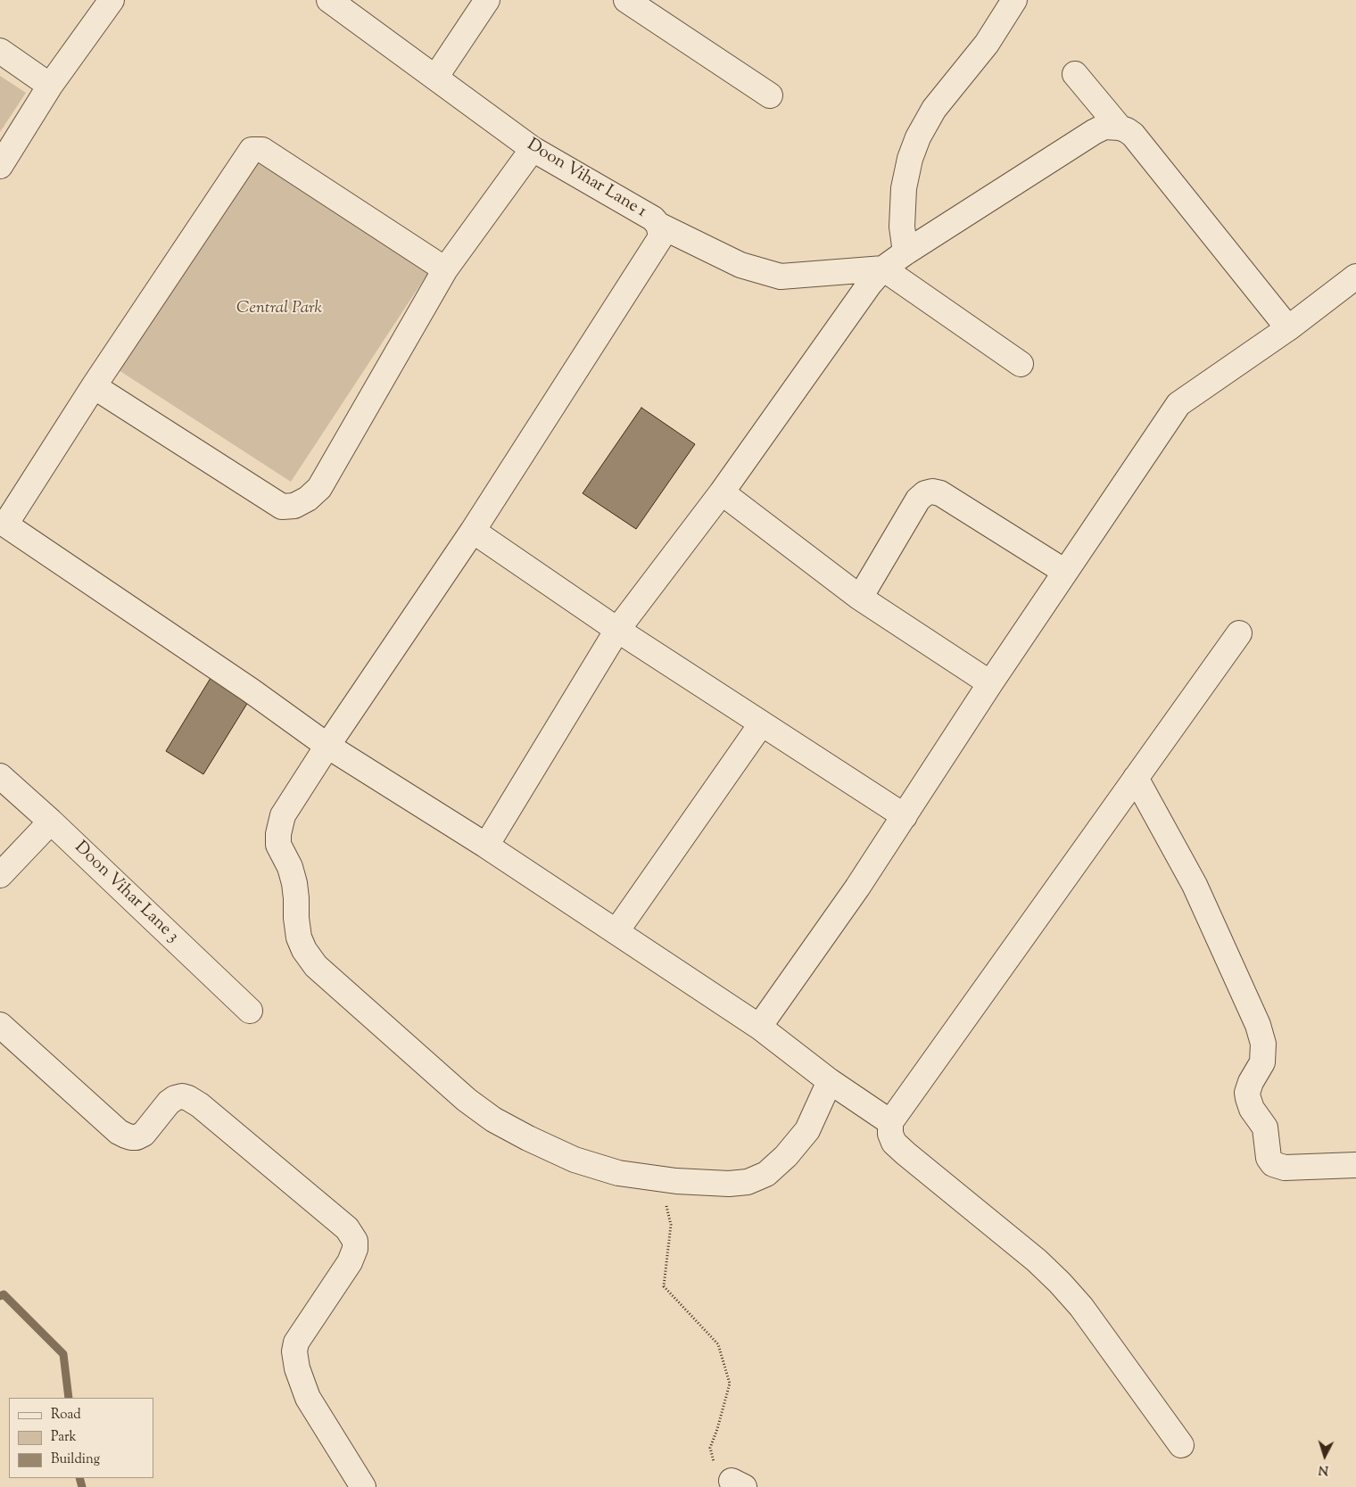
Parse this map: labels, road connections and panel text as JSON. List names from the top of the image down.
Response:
{
  "streets": {
    "street": ["Doon Vihar Lane 1", "Doon Vihar Lane 3"]
  },
  "parks": ["Central Park"],
  "legend": ["Road", "Park", "Building"],
  "north": "bottom"
}
